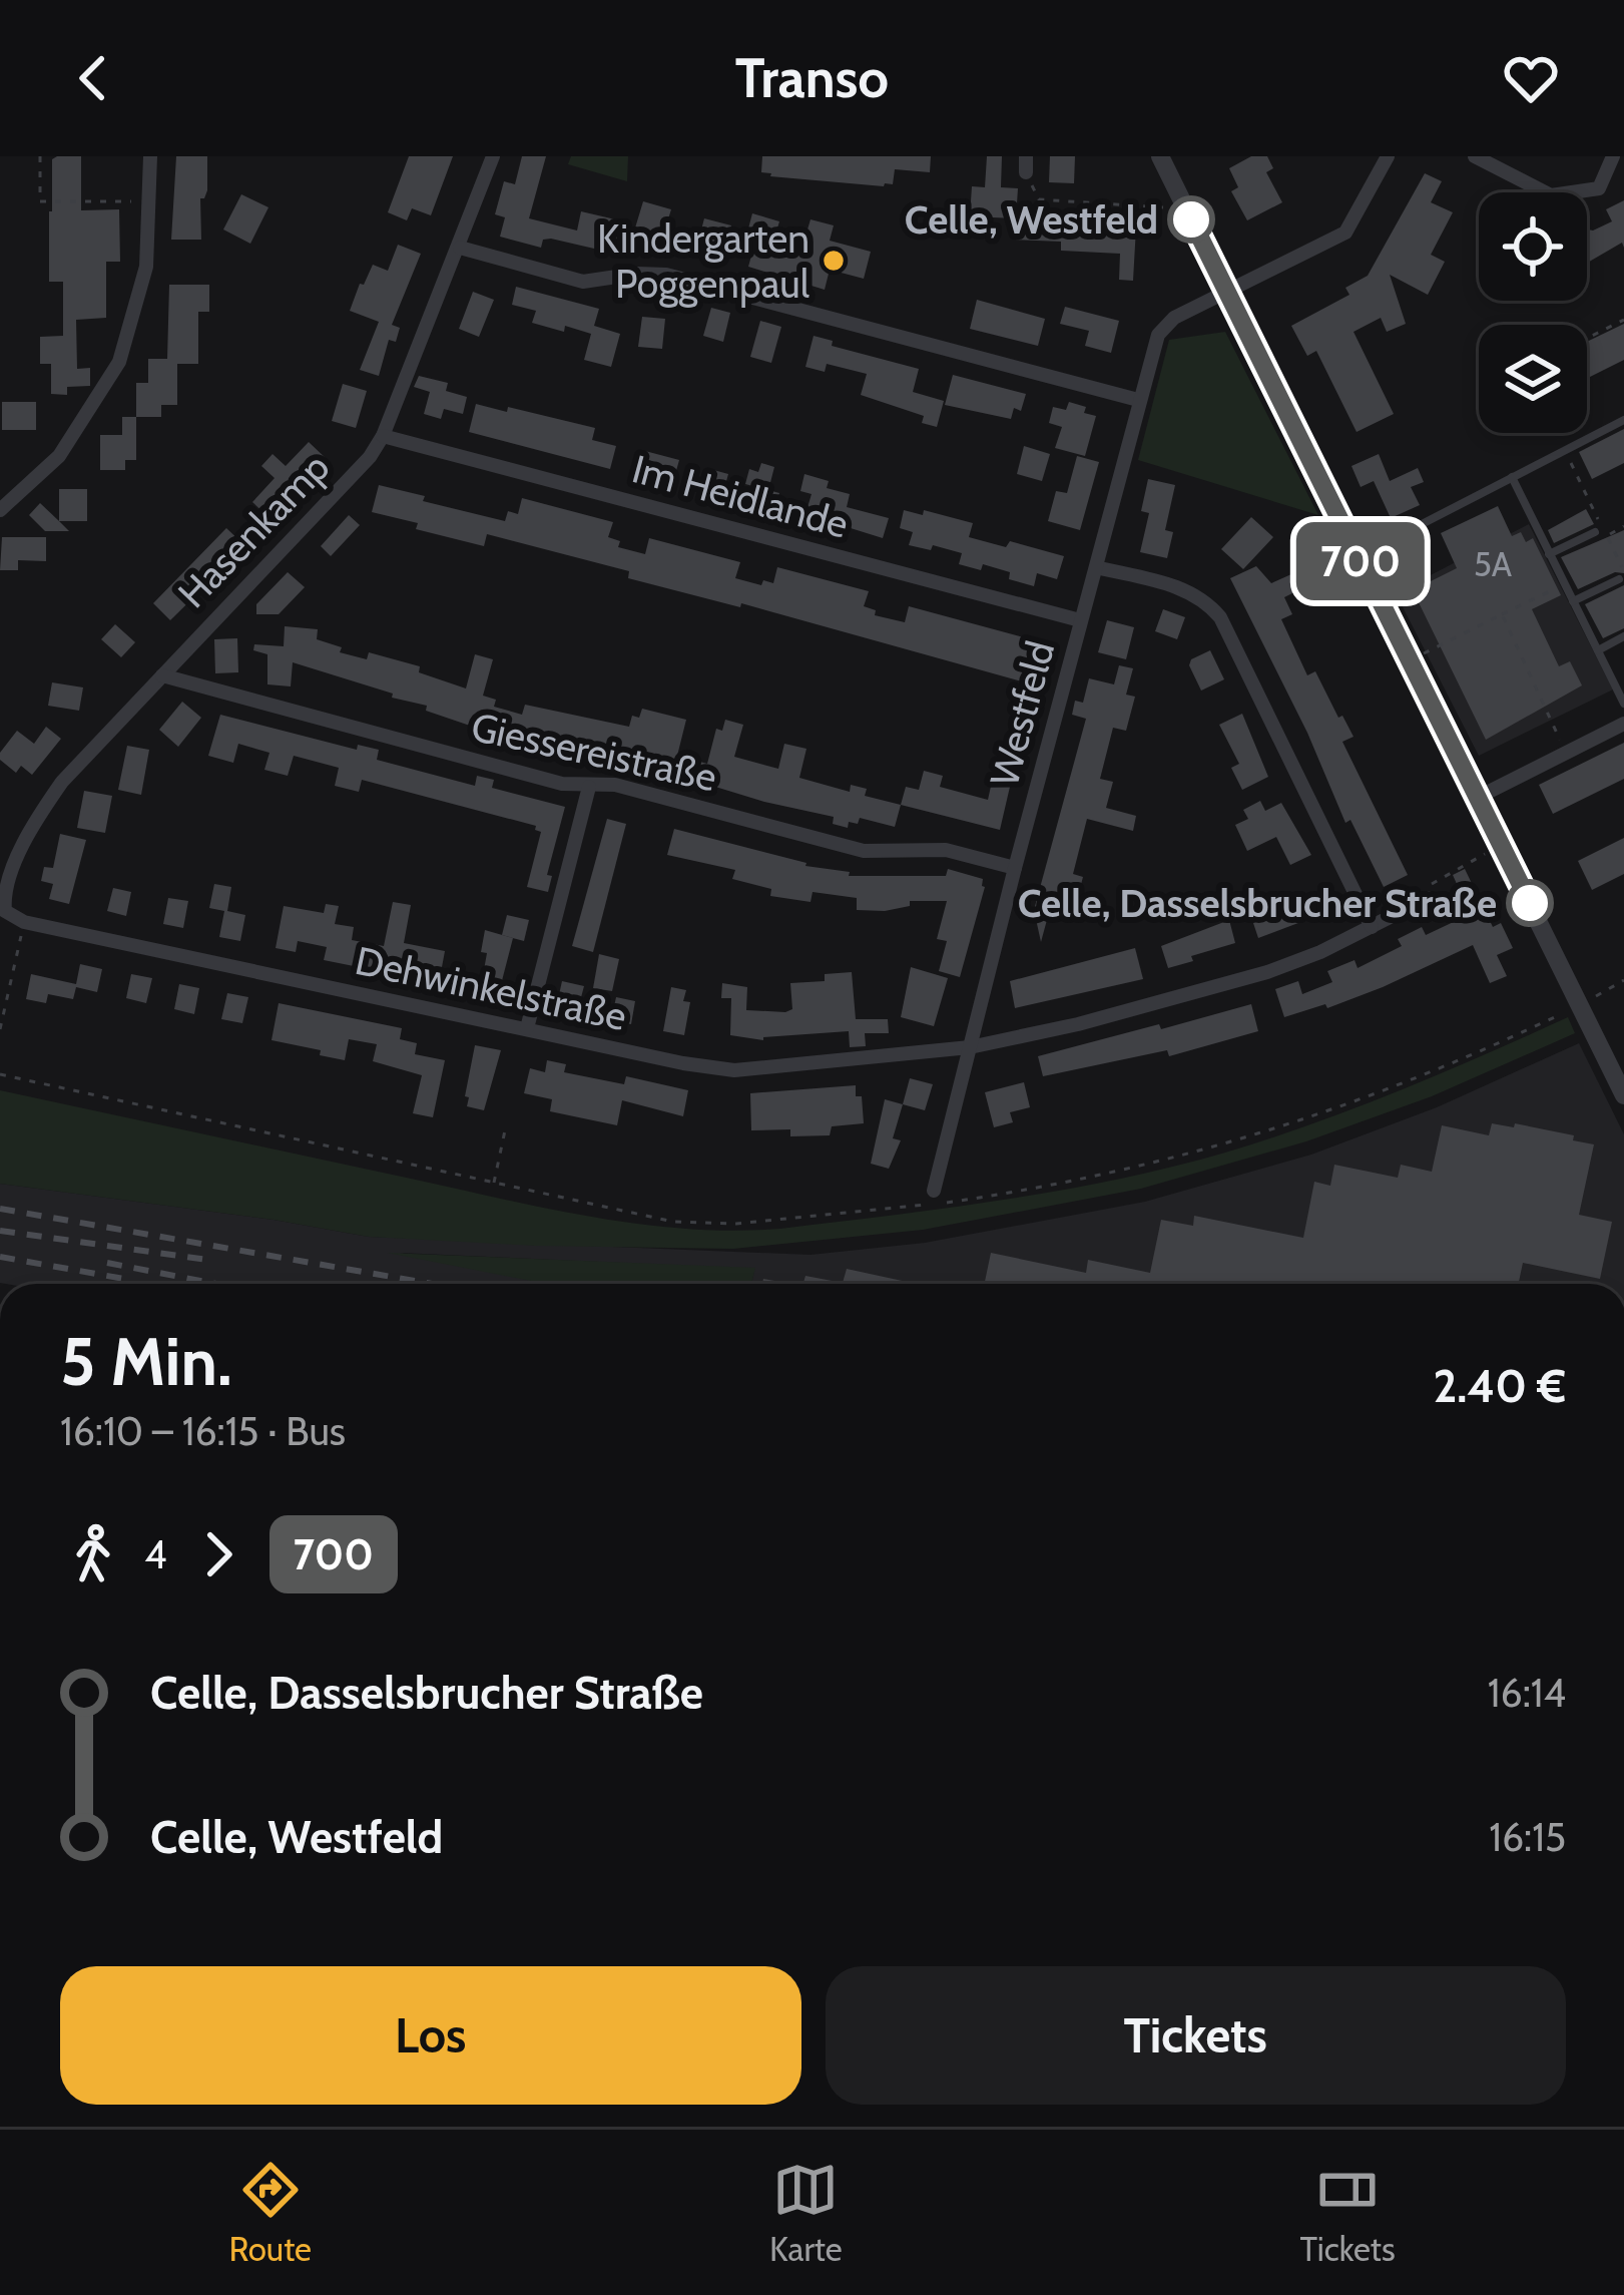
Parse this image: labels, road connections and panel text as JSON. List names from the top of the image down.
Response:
{
  "streets": {
    "street": [
      "Im Heidlande",
      "Hasenkamp",
      "Westfeld",
      "Giessereistraße",
      "Dehwinkelstraße"
    ]
  },
  "crossings": [
    ["Im Heidlande", "Hasenkamp"],
    ["Im Heidlande", "Westfeld"],
    ["Hasenkamp", "Giessereistraße"],
    ["Hasenkamp", "Dehwinkelstraße"],
    ["Westfeld", "Giessereistraße"],
    ["Westfeld", "Dehwinkelstraße"]
  ],
  "places": ["Celle, Westfeld", "Kindergarten Poggenpaul", "Celle, Dasselsbrucher Straße"],
  "lines": ["bus line 700"],
  "house_numbers": ["5A"],
  "page": {
    "header": "Transo",
    "on_map": "700",
    "heading": ["5 Min.", "16:10 – 16:15 · Bus", "2.40 €"],
    "legs": ["4", "700"],
    "list": [
      {
        "name": "Celle, Dasselsbrucher Straße",
        "value": "16:14"
      },
      {
        "name": "Celle, Westfeld",
        "value": "16:15"
      }
    ],
    "buttons": ["Los", "Tickets"],
    "tabs": ["Route", "Karte", "Tickets"]
  }
}
